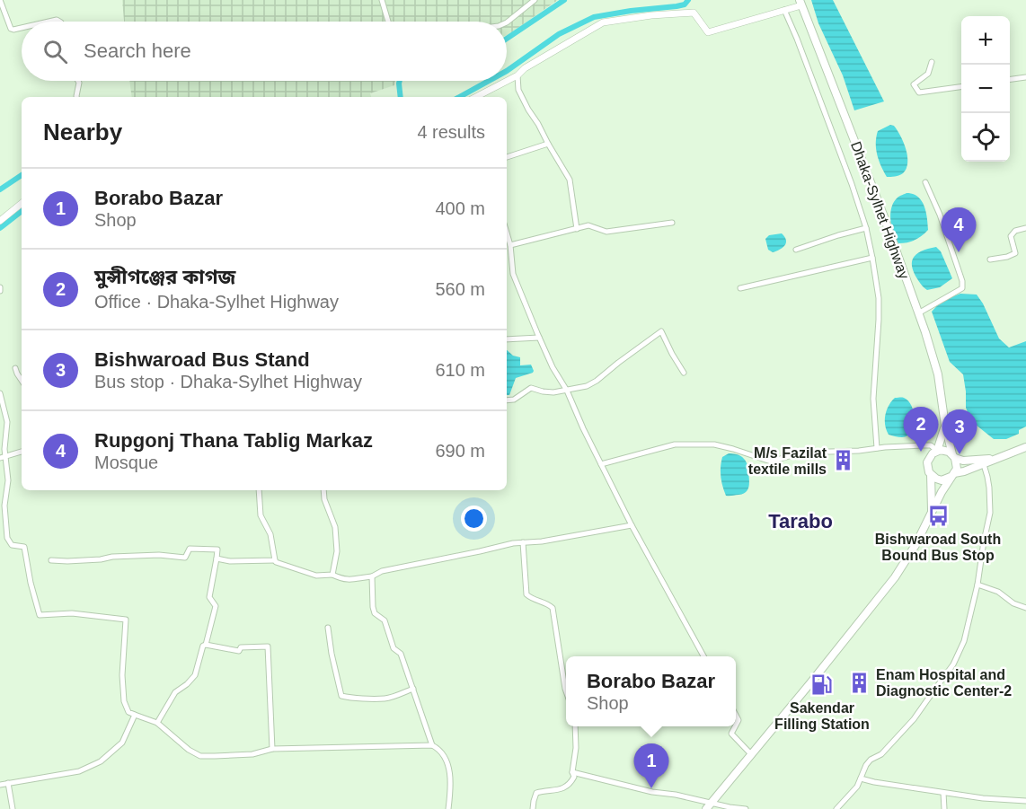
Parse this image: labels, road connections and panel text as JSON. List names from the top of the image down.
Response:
{
  "streets": {
    "main road": ["Dhaka-Sylhet Highway"]
  },
  "districts": ["Tarabo"],
  "places": {
    "building": ["M/s Fazilat textile mills", "Enam Hospital and Diagnostic Center-2"],
    "bus stop": ["Bishwaroad South Bound Bus Stop"],
    "fuel station": ["Sakendar Filling Station"]
  },
  "page": {
    "map_buttons": ["+", "−"],
    "search": "Search here",
    "heading": ["Nearby", "4 results"],
    "list": [
      {
        "mark": "1",
        "name": "Borabo Bazar",
        "note": "Shop",
        "value": "400 m"
      },
      {
        "mark": "2",
        "name": "মুন্সীগঞ্জের কাগজ",
        "note": "Office · Dhaka-Sylhet Highway",
        "value": "560 m"
      },
      {
        "mark": "3",
        "name": "Bishwaroad Bus Stand",
        "note": "Bus stop · Dhaka-Sylhet Highway",
        "value": "610 m"
      },
      {
        "mark": "4",
        "name": "Rupgonj Thana Tablig Markaz",
        "note": "Mosque",
        "value": "690 m"
      }
    ],
    "pins": [
      "4",
      "2",
      "3",
      "1"
    ],
    "popup": ["Borabo Bazar", "Shop"]
  }
}
